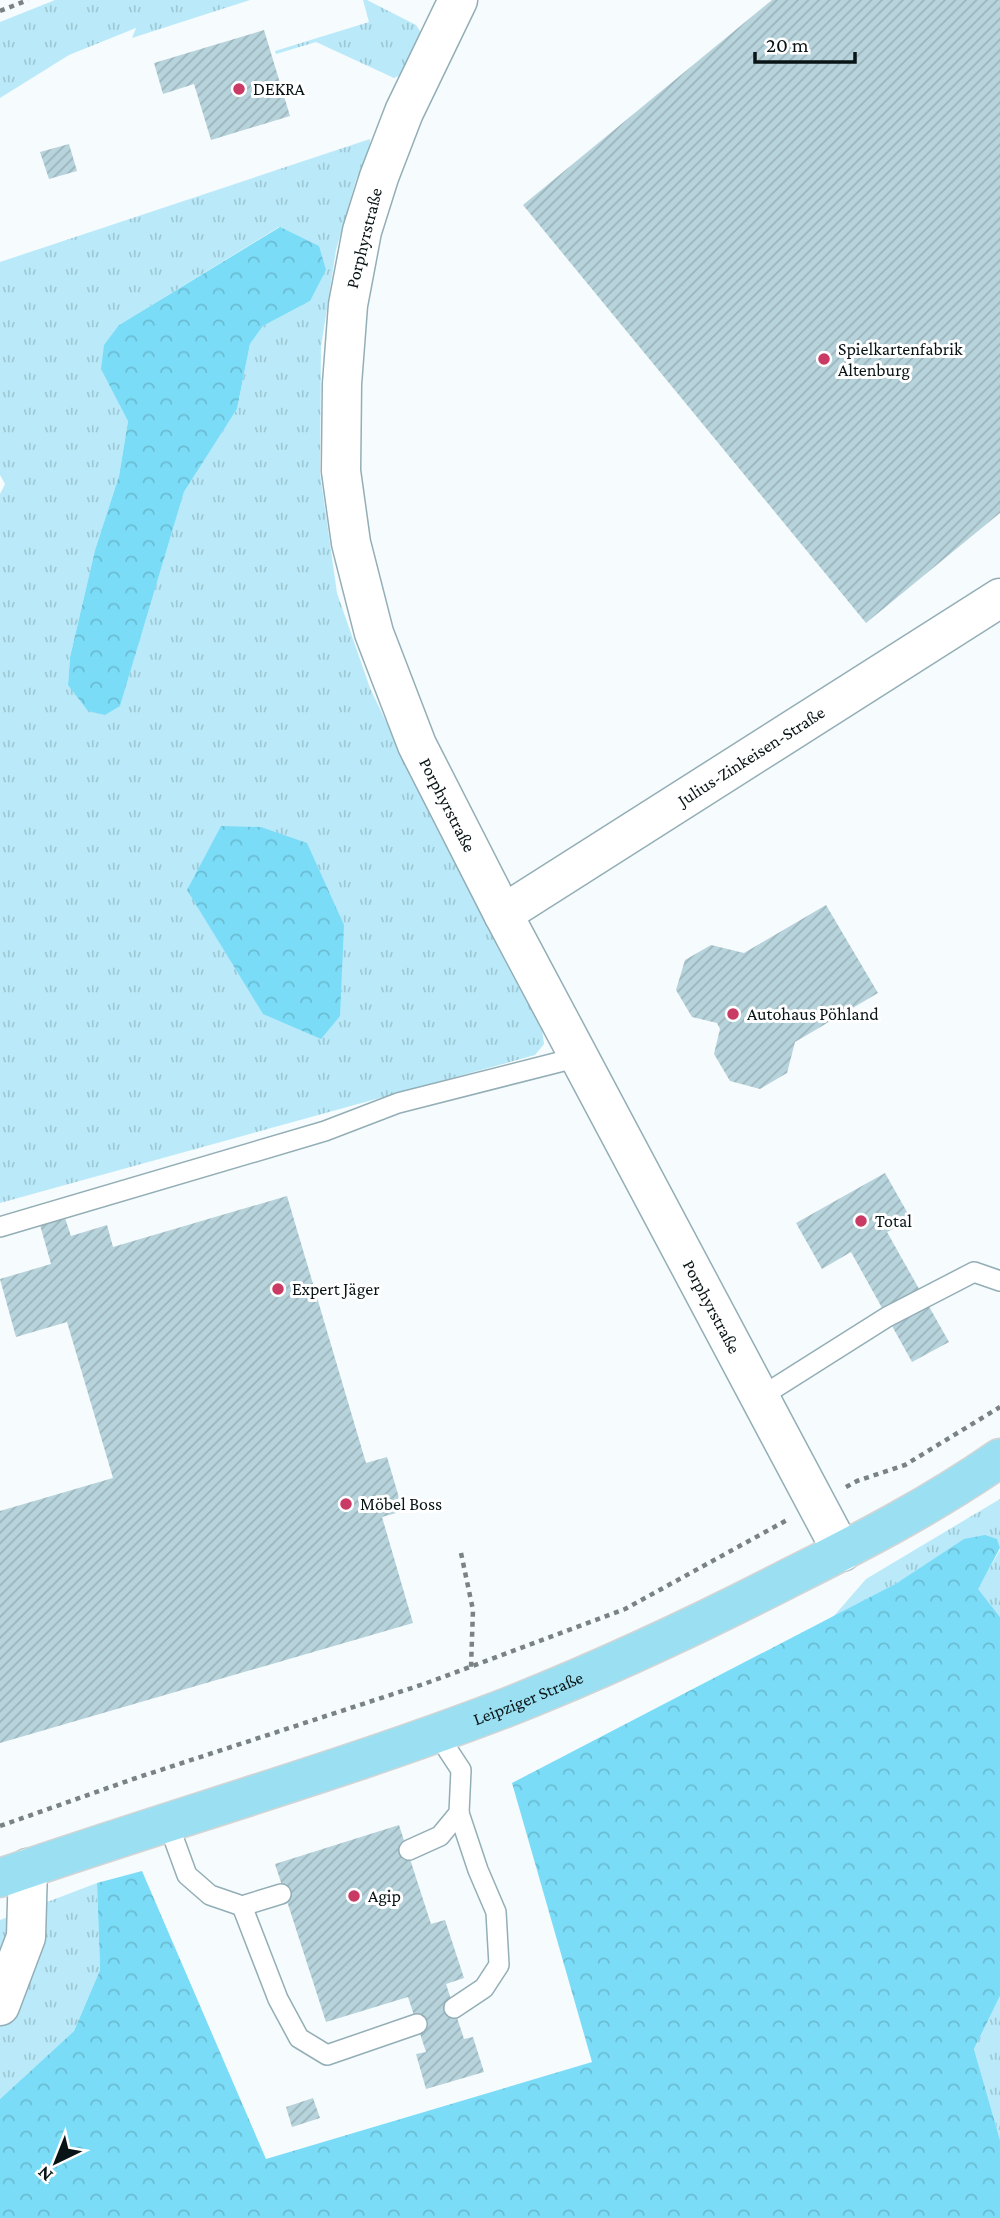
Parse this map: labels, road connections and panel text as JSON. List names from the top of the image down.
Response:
{
  "streets": {
    "main road": ["Leipziger Straße"],
    "street": ["Porphyrstraße", "Julius-Zinkeisen-Straße"]
  },
  "crossings": [
    ["Porphyrstraße", "Julius-Zinkeisen-Straße"],
    ["Porphyrstraße", "Leipziger Straße"]
  ],
  "places": [
    "DEKRA",
    "Spielkartenfabrik Altenburg",
    "Autohaus Pöhland",
    "Total",
    "Expert Jäger",
    "Möbel Boss",
    "Agip"
  ],
  "scale_bar": "20 m",
  "north": "bottom left"
}
